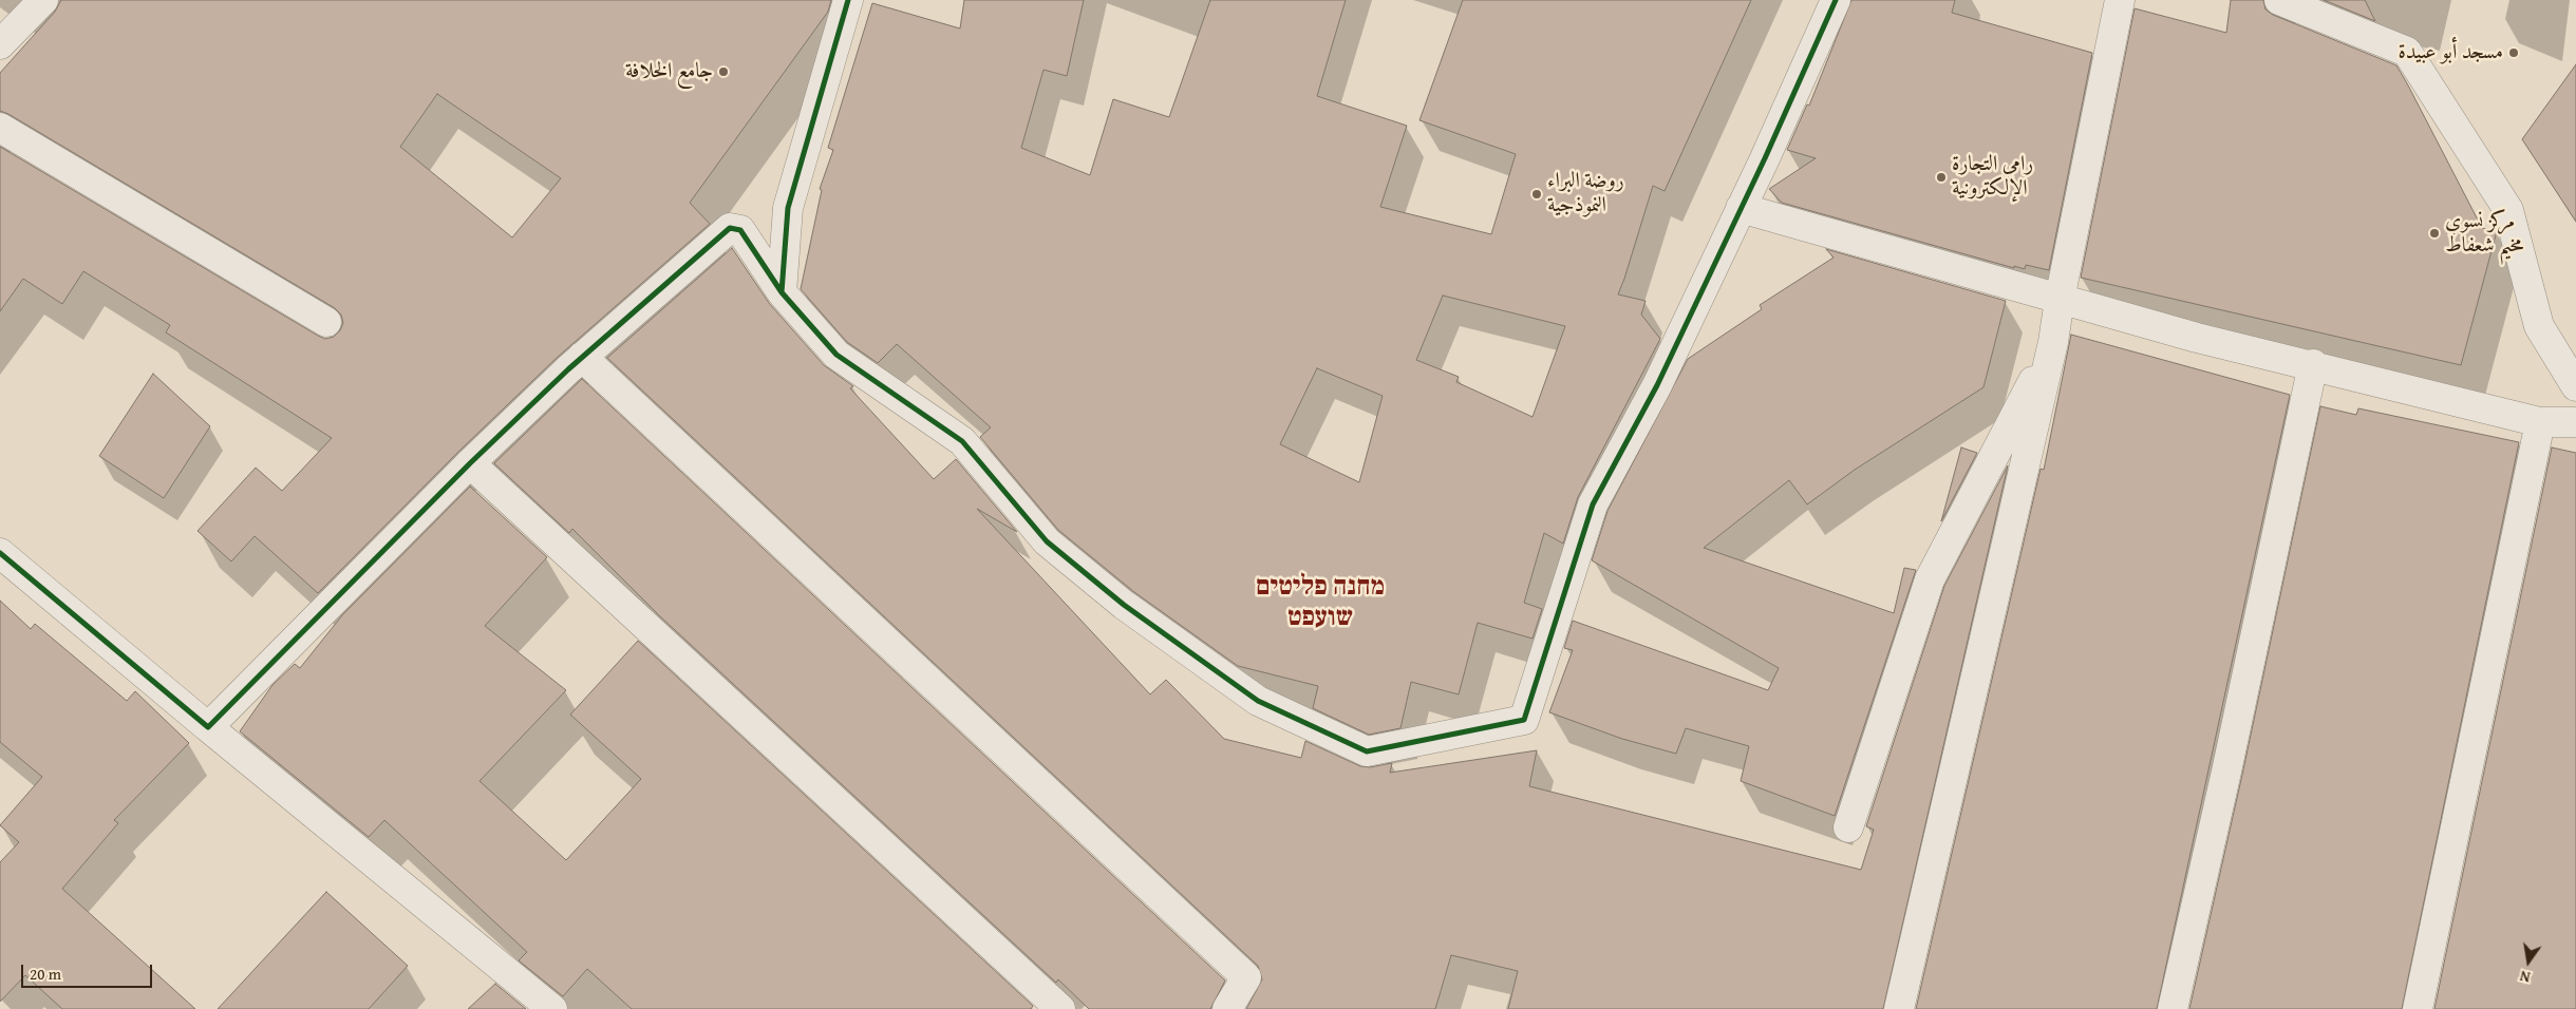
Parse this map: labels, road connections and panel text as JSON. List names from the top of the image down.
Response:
{
  "districts": ["מחנה פליטים שועפט"],
  "places": [
    "مسجد أبو عبيدة",
    "جامع الخلافة",
    "رامي التجارة الإلكترونية",
    "روضة البراء النموذجية",
    "مركز نسوي مخيم شعفاط"
  ],
  "scale_bar": "20 m",
  "north": "bottom"
}
